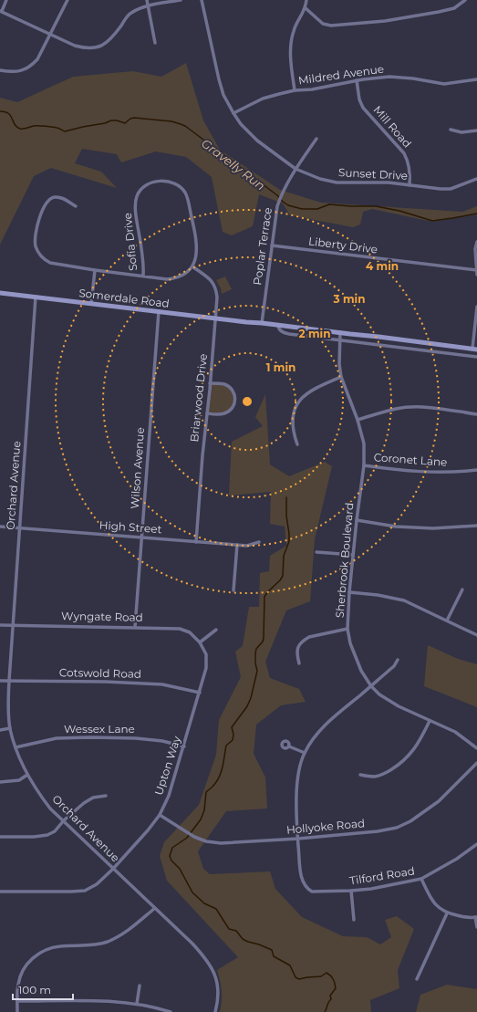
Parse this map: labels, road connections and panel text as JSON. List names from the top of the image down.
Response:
{
  "streets": {
    "main road": ["Somerdale Road"],
    "street": [
      "Mildred Avenue",
      "Mill Road",
      "Sunset Drive",
      "Sofia Drive",
      "Liberty Drive",
      "Poplar Terrace",
      "Briarwood Drive",
      "Coronet Lane",
      "Wilson Avenue",
      "Orchard Avenue",
      "High Street",
      "Sherbrook Boulevard",
      "Wyngate Road",
      "Cotswold Road",
      "Wessex Lane",
      "Upton Way",
      "Hollyoke Road",
      "Tilford Road"
    ]
  },
  "crossings": [
    ["Mildred Avenue", "Mill Road"],
    ["Mildred Avenue", "Sunset Drive"],
    ["Mill Road", "Sunset Drive"],
    ["Sunset Drive", "Poplar Terrace"],
    ["Sofia Drive", "Briarwood Drive"],
    ["Liberty Drive", "Poplar Terrace"],
    ["Poplar Terrace", "Somerdale Road"],
    ["Somerdale Road", "Briarwood Drive"],
    ["Somerdale Road", "Wilson Avenue"],
    ["Somerdale Road", "Orchard Avenue"],
    ["Somerdale Road", "Sherbrook Boulevard"],
    ["Briarwood Drive", "High Street"],
    ["Coronet Lane", "Sherbrook Boulevard"],
    ["Wilson Avenue", "High Street"],
    ["Wilson Avenue", "Wyngate Road"],
    ["Orchard Avenue", "High Street"],
    ["Orchard Avenue", "Wyngate Road"],
    ["Orchard Avenue", "Cotswold Road"],
    ["Orchard Avenue", "Wessex Lane"],
    ["Orchard Avenue", "Upton Way"],
    ["Wyngate Road", "Upton Way"],
    ["Cotswold Road", "Upton Way"],
    ["Wessex Lane", "Upton Way"],
    ["Upton Way", "Hollyoke Road"],
    ["Hollyoke Road", "Tilford Road"]
  ],
  "water": ["Gravelly Run"],
  "scale_bar": "100 m",
  "rings": [
    "4 min",
    "3 min",
    "2 min",
    "1 min"
  ]
}
